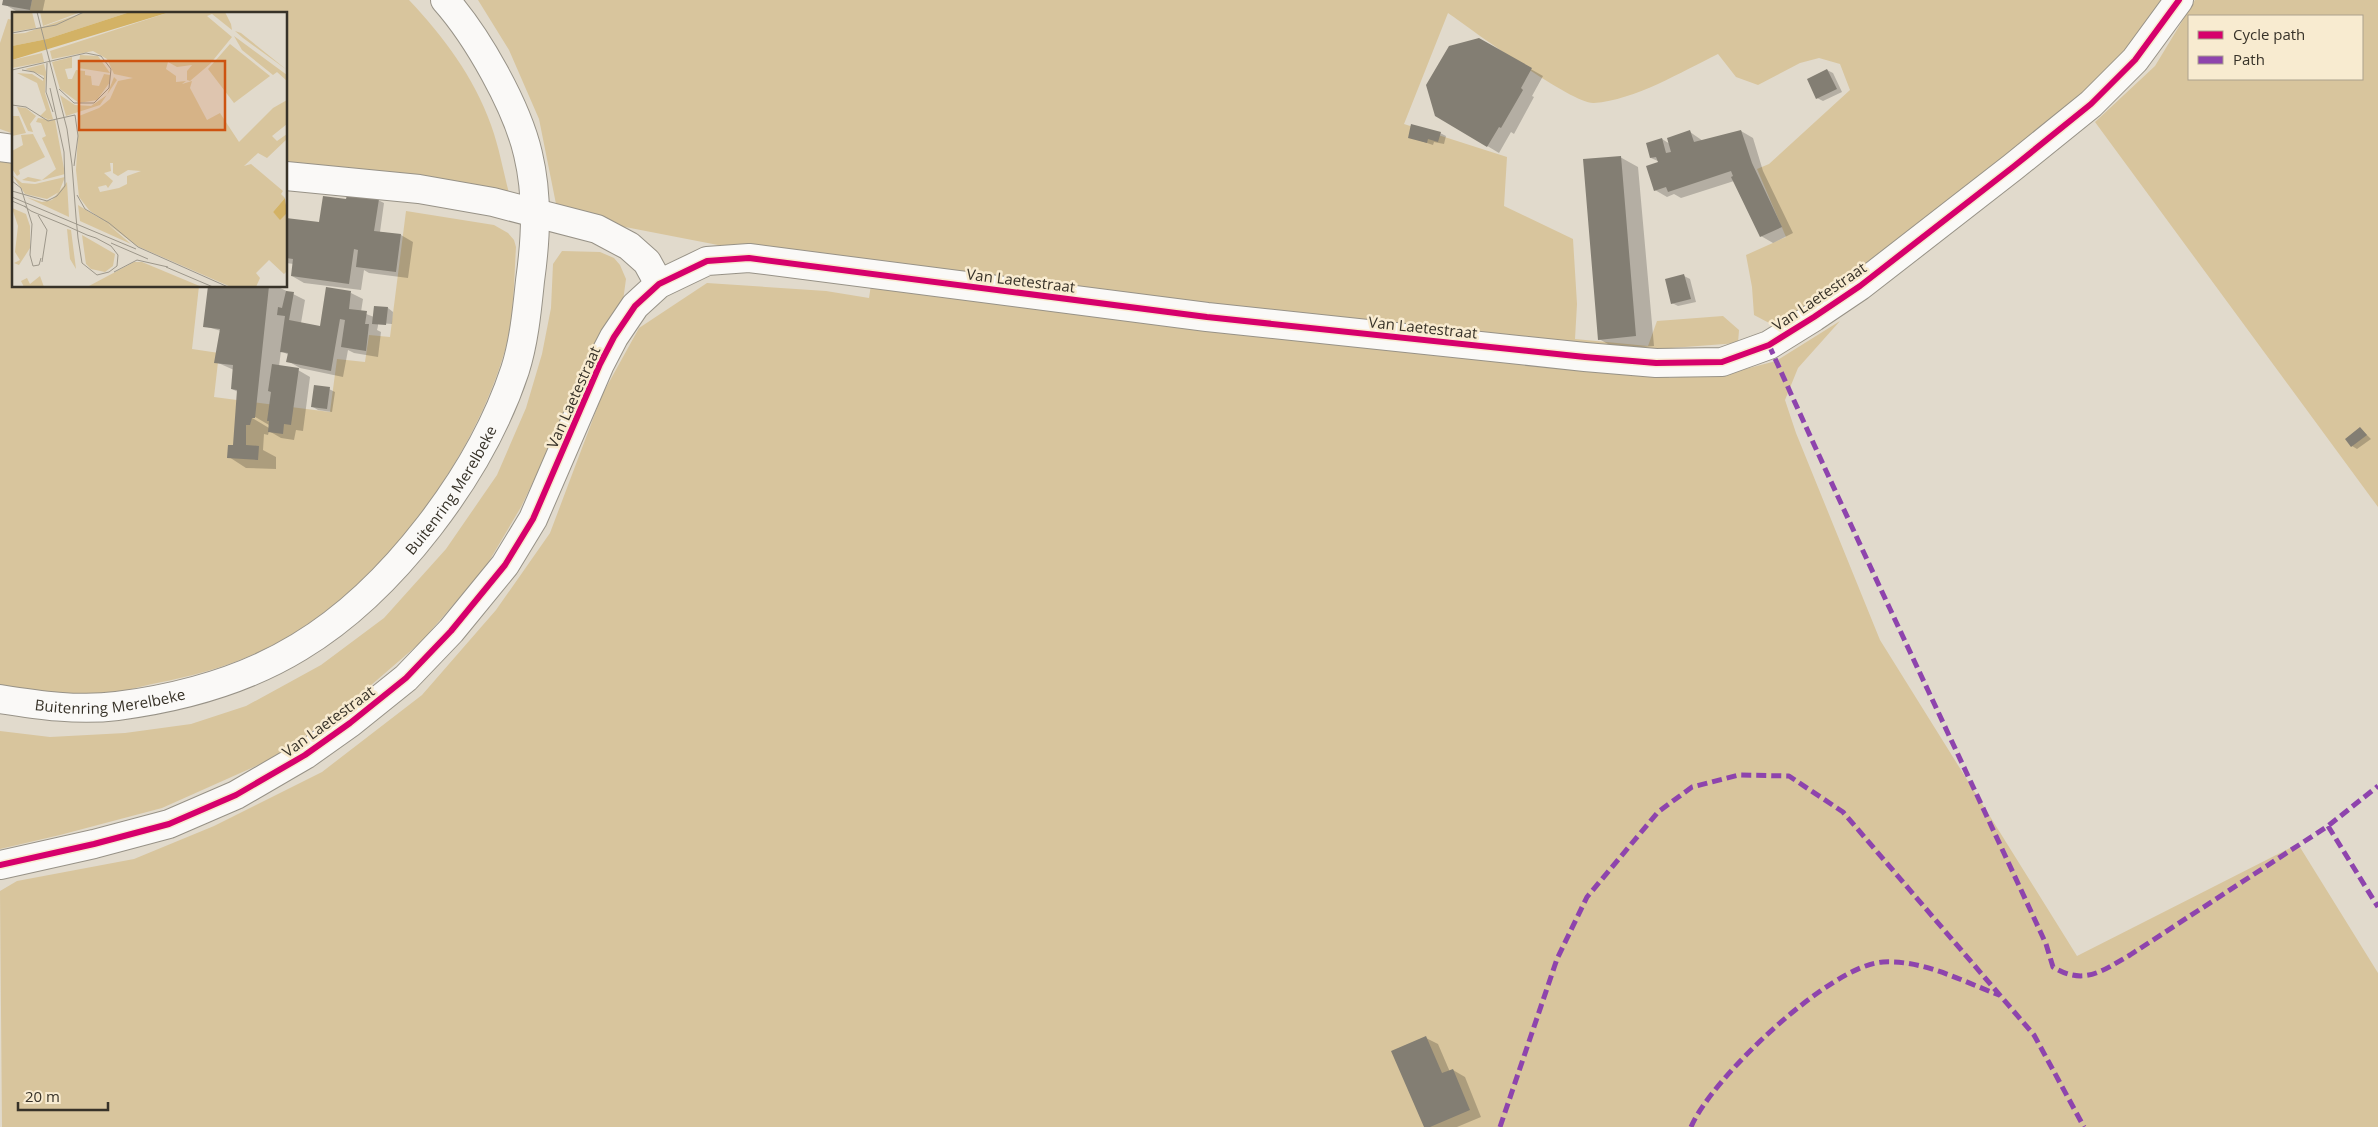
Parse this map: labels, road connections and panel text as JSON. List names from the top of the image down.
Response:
{
  "streets": {
    "main road": ["Van Laetestraat", "Buitenring Merelbeke"]
  },
  "legend": ["Cycle path", "Path"],
  "scale_bar": "20 m"
}
